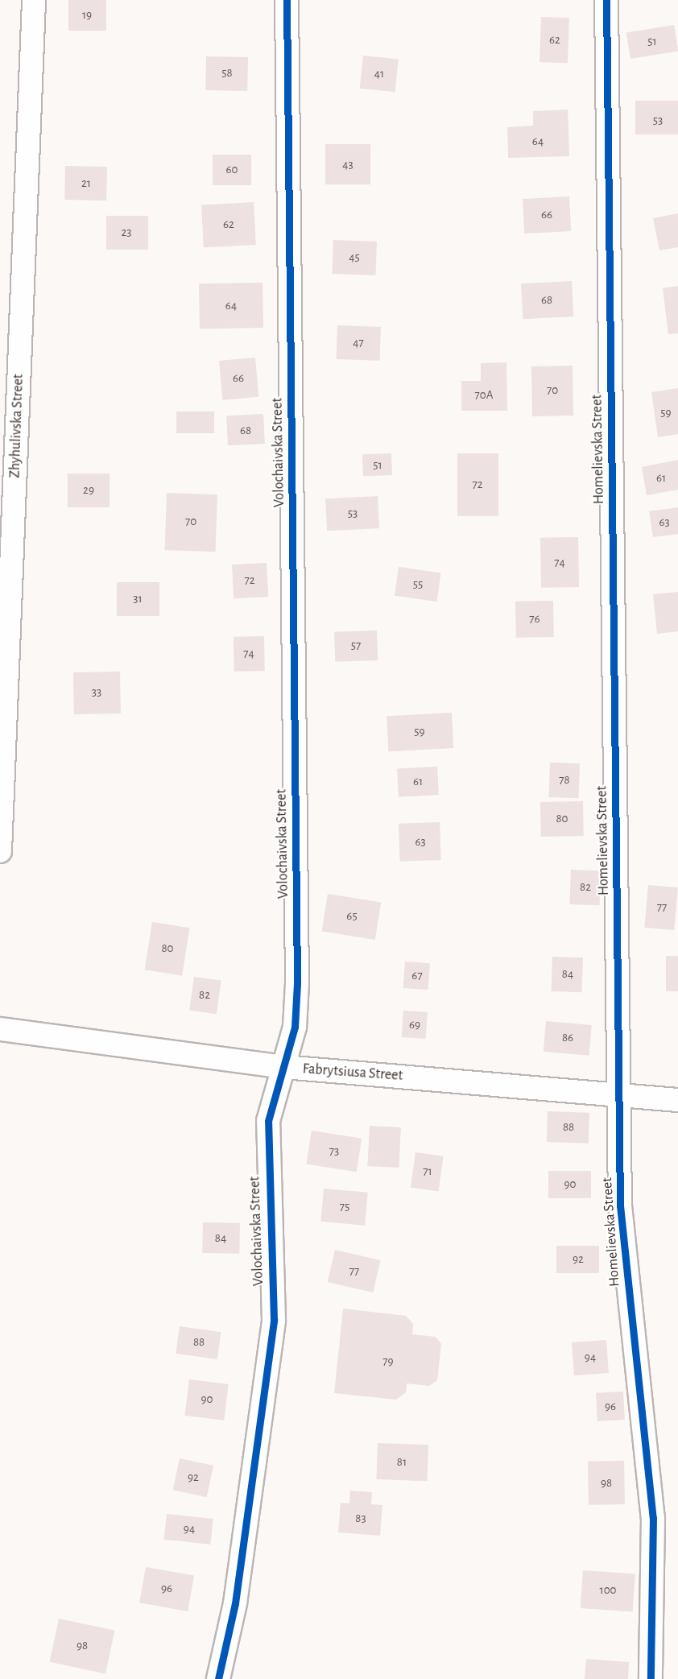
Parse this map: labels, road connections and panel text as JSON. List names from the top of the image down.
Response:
{
  "streets": {
    "street": [
      "Zhyhulivska Street",
      "Homelievska Street",
      "Volochaivska Street",
      "Fabrytsiusa Street"
    ]
  },
  "crossings": [
    ["Homelievska Street", "Fabrytsiusa Street"],
    ["Volochaivska Street", "Fabrytsiusa Street"]
  ],
  "house_numbers": [
    "19",
    "62",
    "51",
    "58",
    "41",
    "53",
    "64",
    "43",
    "60",
    "21",
    "66",
    "62",
    "23",
    "45",
    "68",
    "64",
    "47",
    "66",
    "70",
    "70А",
    "59",
    "68",
    "51",
    "61",
    "72",
    "29",
    "53",
    "70",
    "63",
    "74",
    "72",
    "55",
    "31",
    "76",
    "57",
    "74",
    "33",
    "59",
    "78",
    "61",
    "80",
    "63",
    "82",
    "77",
    "65",
    "80",
    "84",
    "67",
    "82",
    "69",
    "86",
    "88",
    "73",
    "71",
    "90",
    "75",
    "84",
    "92",
    "77",
    "88",
    "94",
    "79",
    "90",
    "96",
    "81",
    "92",
    "98",
    "83",
    "94",
    "96",
    "100",
    "98"
  ]
}
